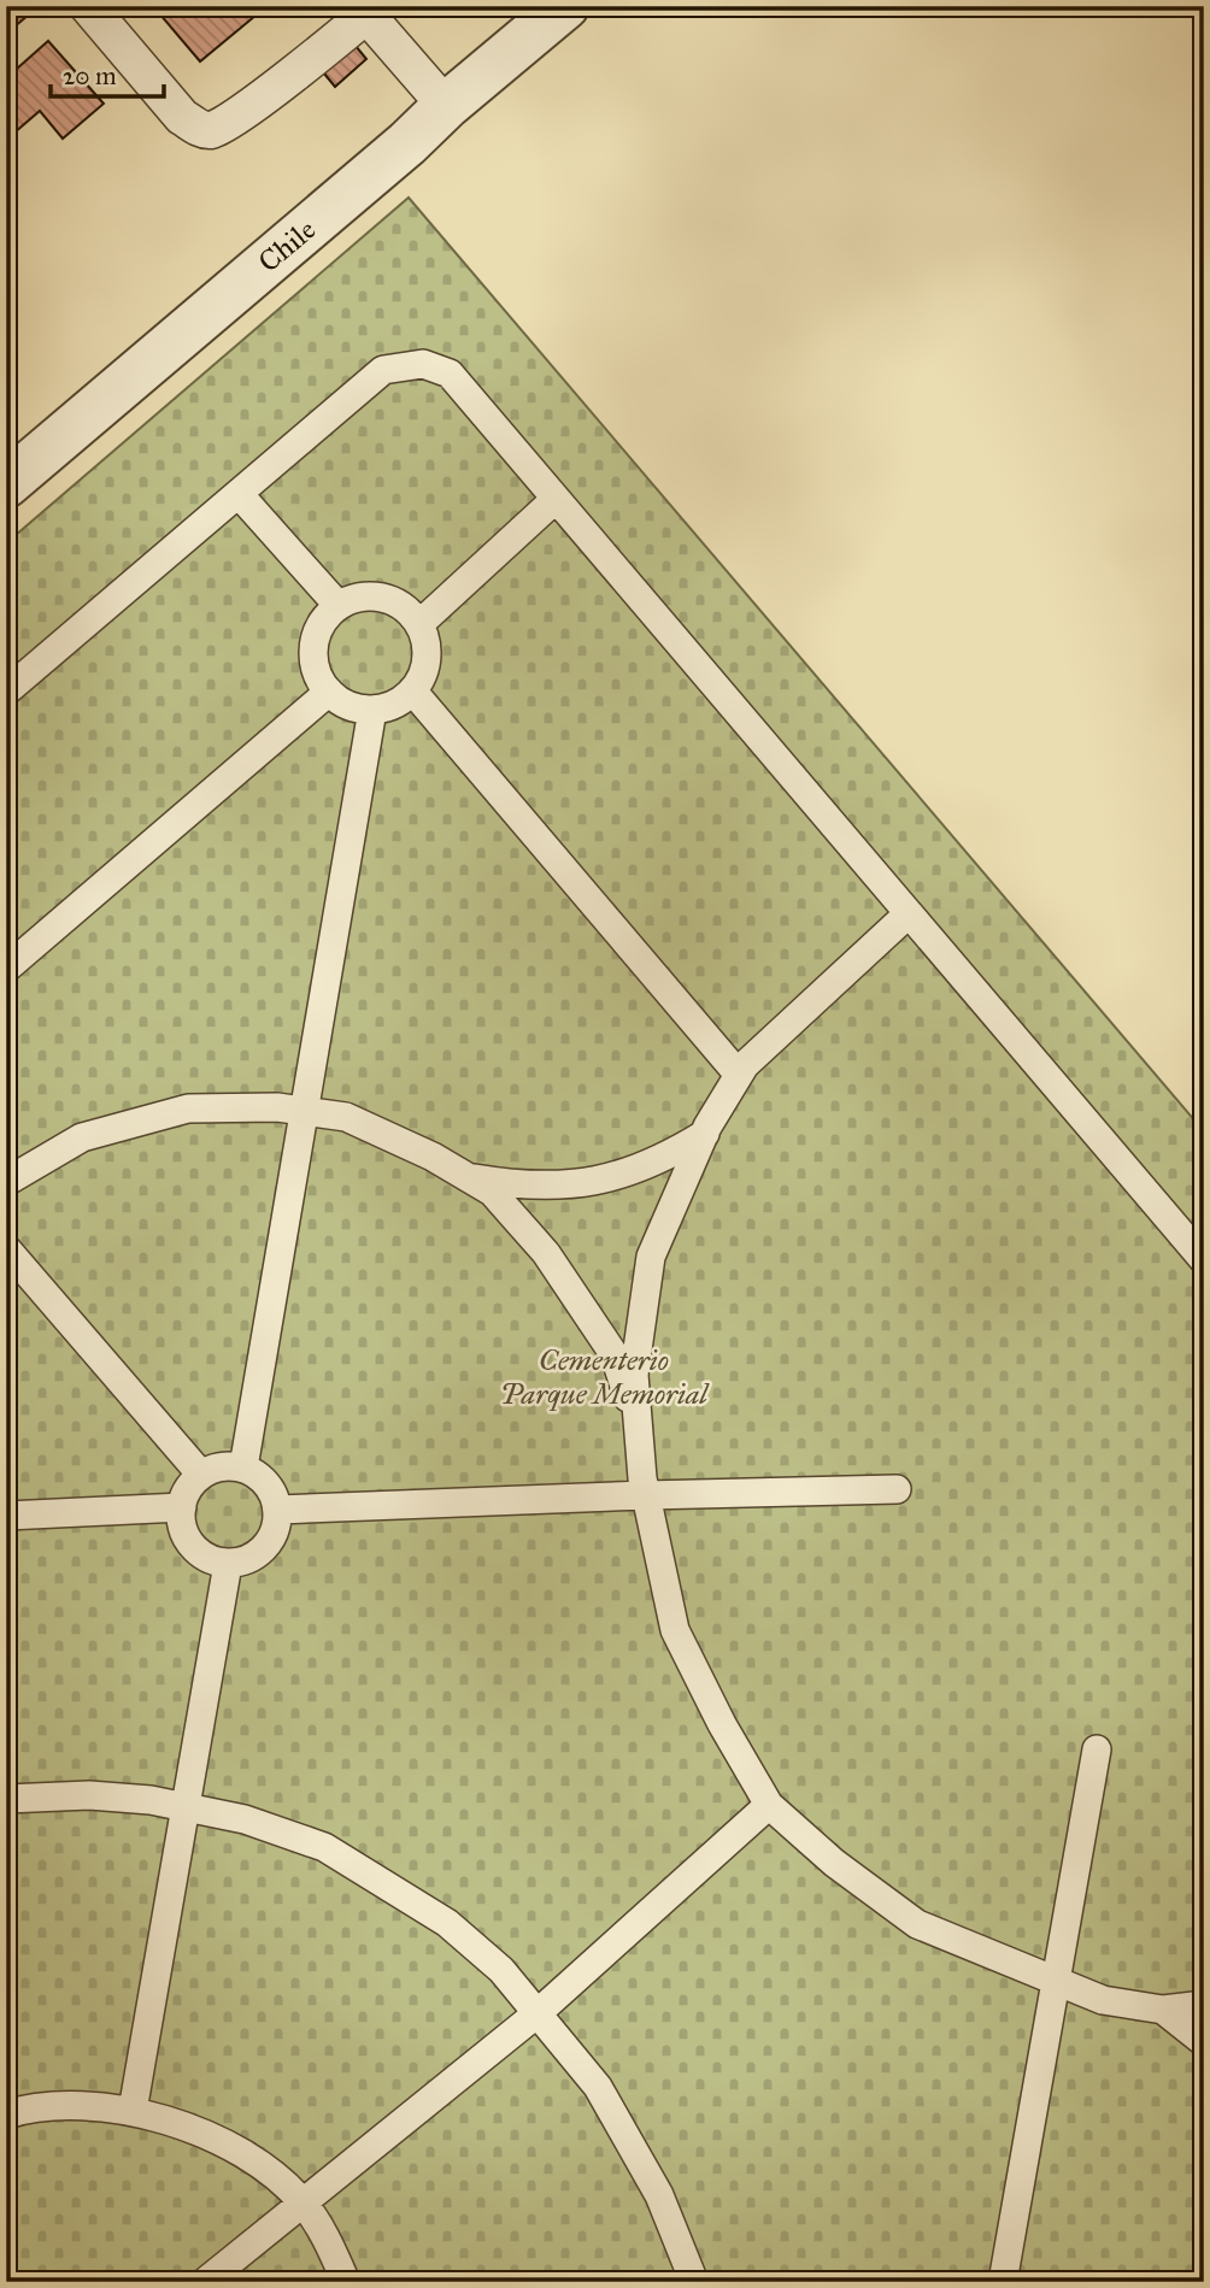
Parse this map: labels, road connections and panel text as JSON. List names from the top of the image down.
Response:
{
  "streets": {
    "street": ["Chile"]
  },
  "parks": ["Cementerio Parque Memorial"],
  "scale_bar": "20 m"
}
